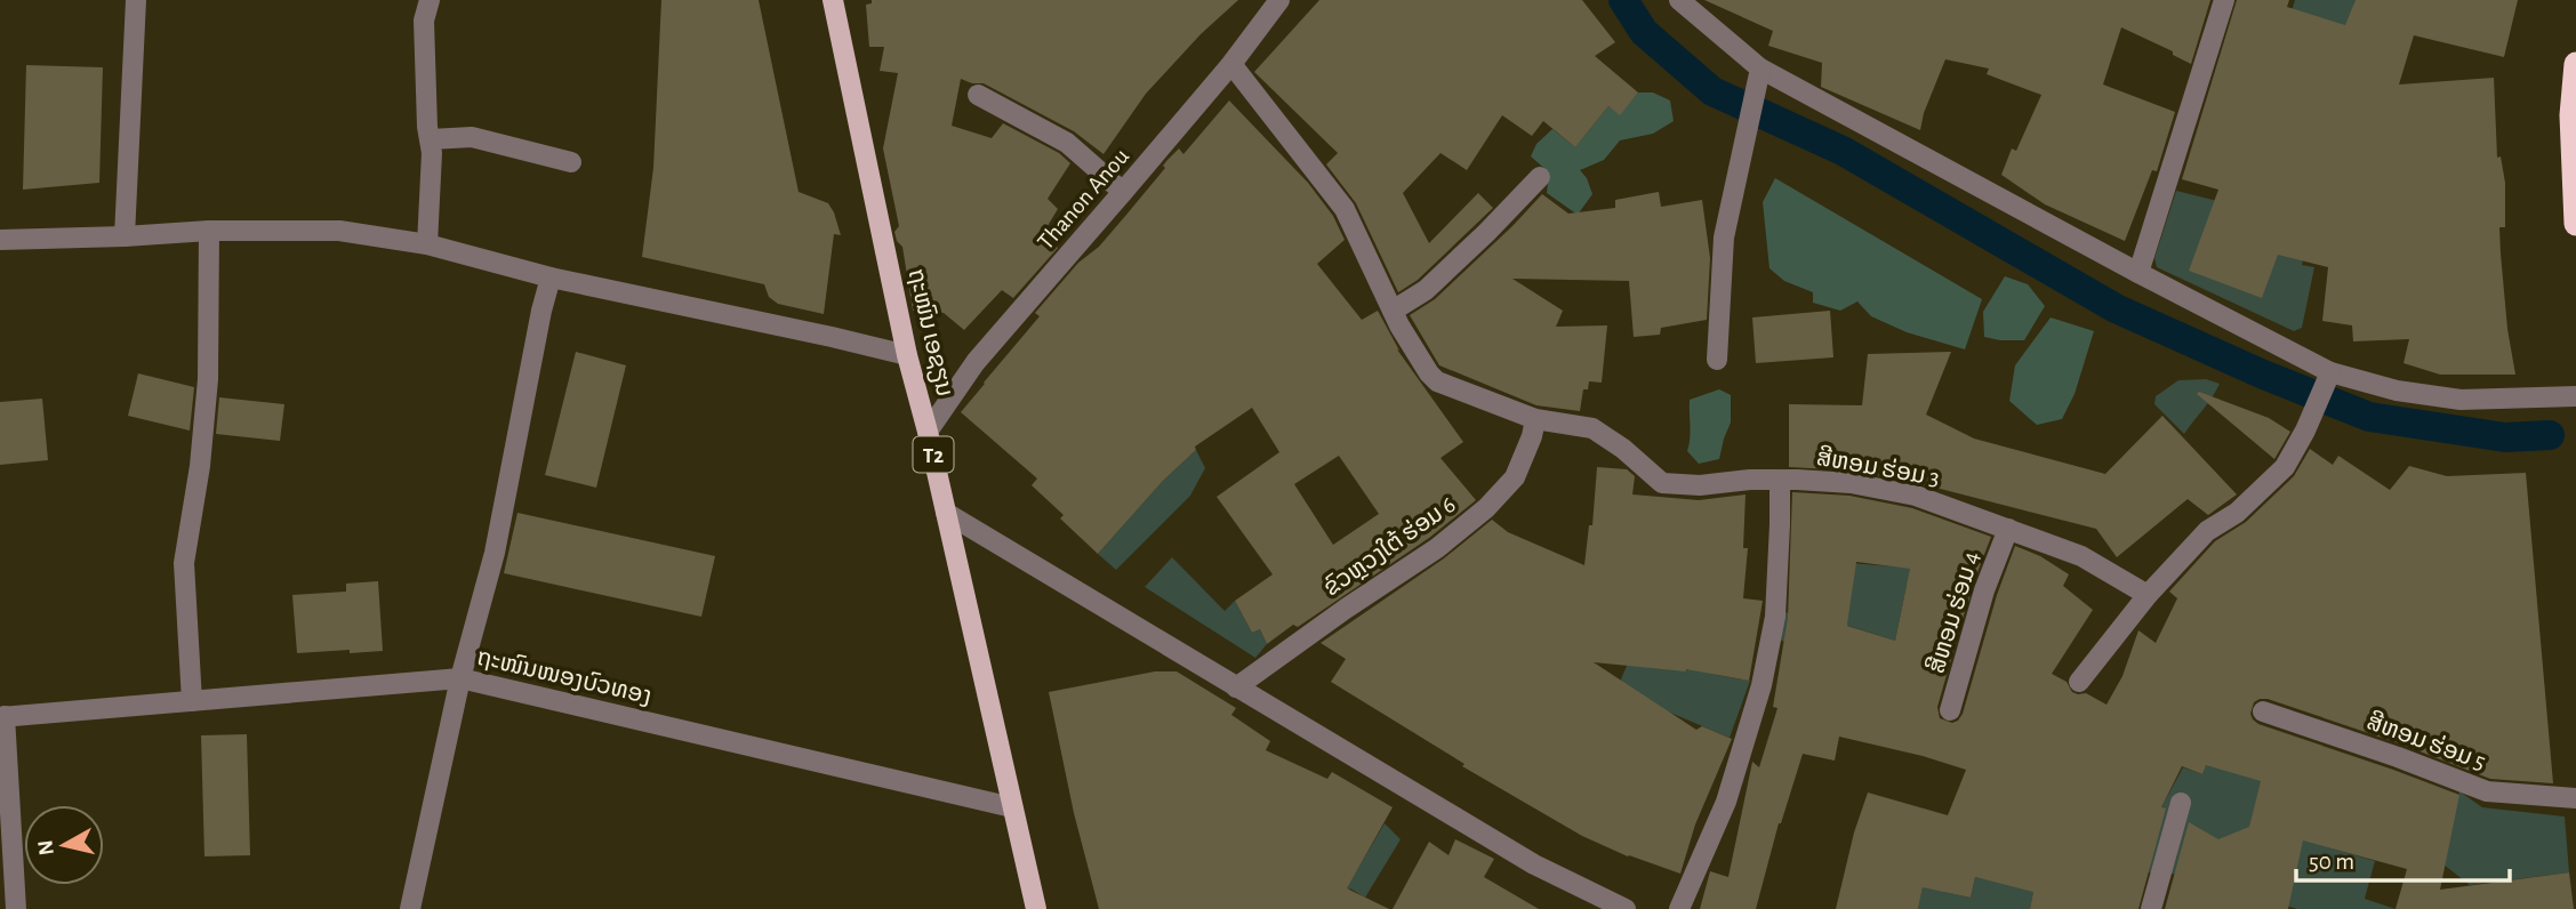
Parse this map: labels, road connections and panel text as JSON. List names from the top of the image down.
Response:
{
  "streets": {
    "main road": ["ຖະໜົນ ເອຊຽນ", "T2"],
    "street": [
      "Thanon Anou",
      "ສີຫອມ ຮ່ອມ 3",
      "ຂົວຫຼວງໃຕ້ ຮ່ອມ 6",
      "ສີຫອມ ຮ່ອມ 4",
      "ຖະໜົນໜອງບົວທອງ",
      "ສີຫອມ ຮ່ອມ 5"
    ]
  },
  "crossings": [
    ["Thanon Anou", "ຖະໜົນ ເອຊຽນ"],
    ["Thanon Anou", "ສີຫອມ ຮ່ອມ 3"],
    ["ຖະໜົນ ເອຊຽນ", "ຖະໜົນໜອງບົວທອງ"],
    ["ສີຫອມ ຮ່ອມ 3", "ຂົວຫຼວງໃຕ້ ຮ່ອມ 6"],
    ["ສີຫອມ ຮ່ອມ 3", "ສີຫອມ ຮ່ອມ 4"]
  ],
  "scale_bar": "50 m",
  "north": "left"
}
